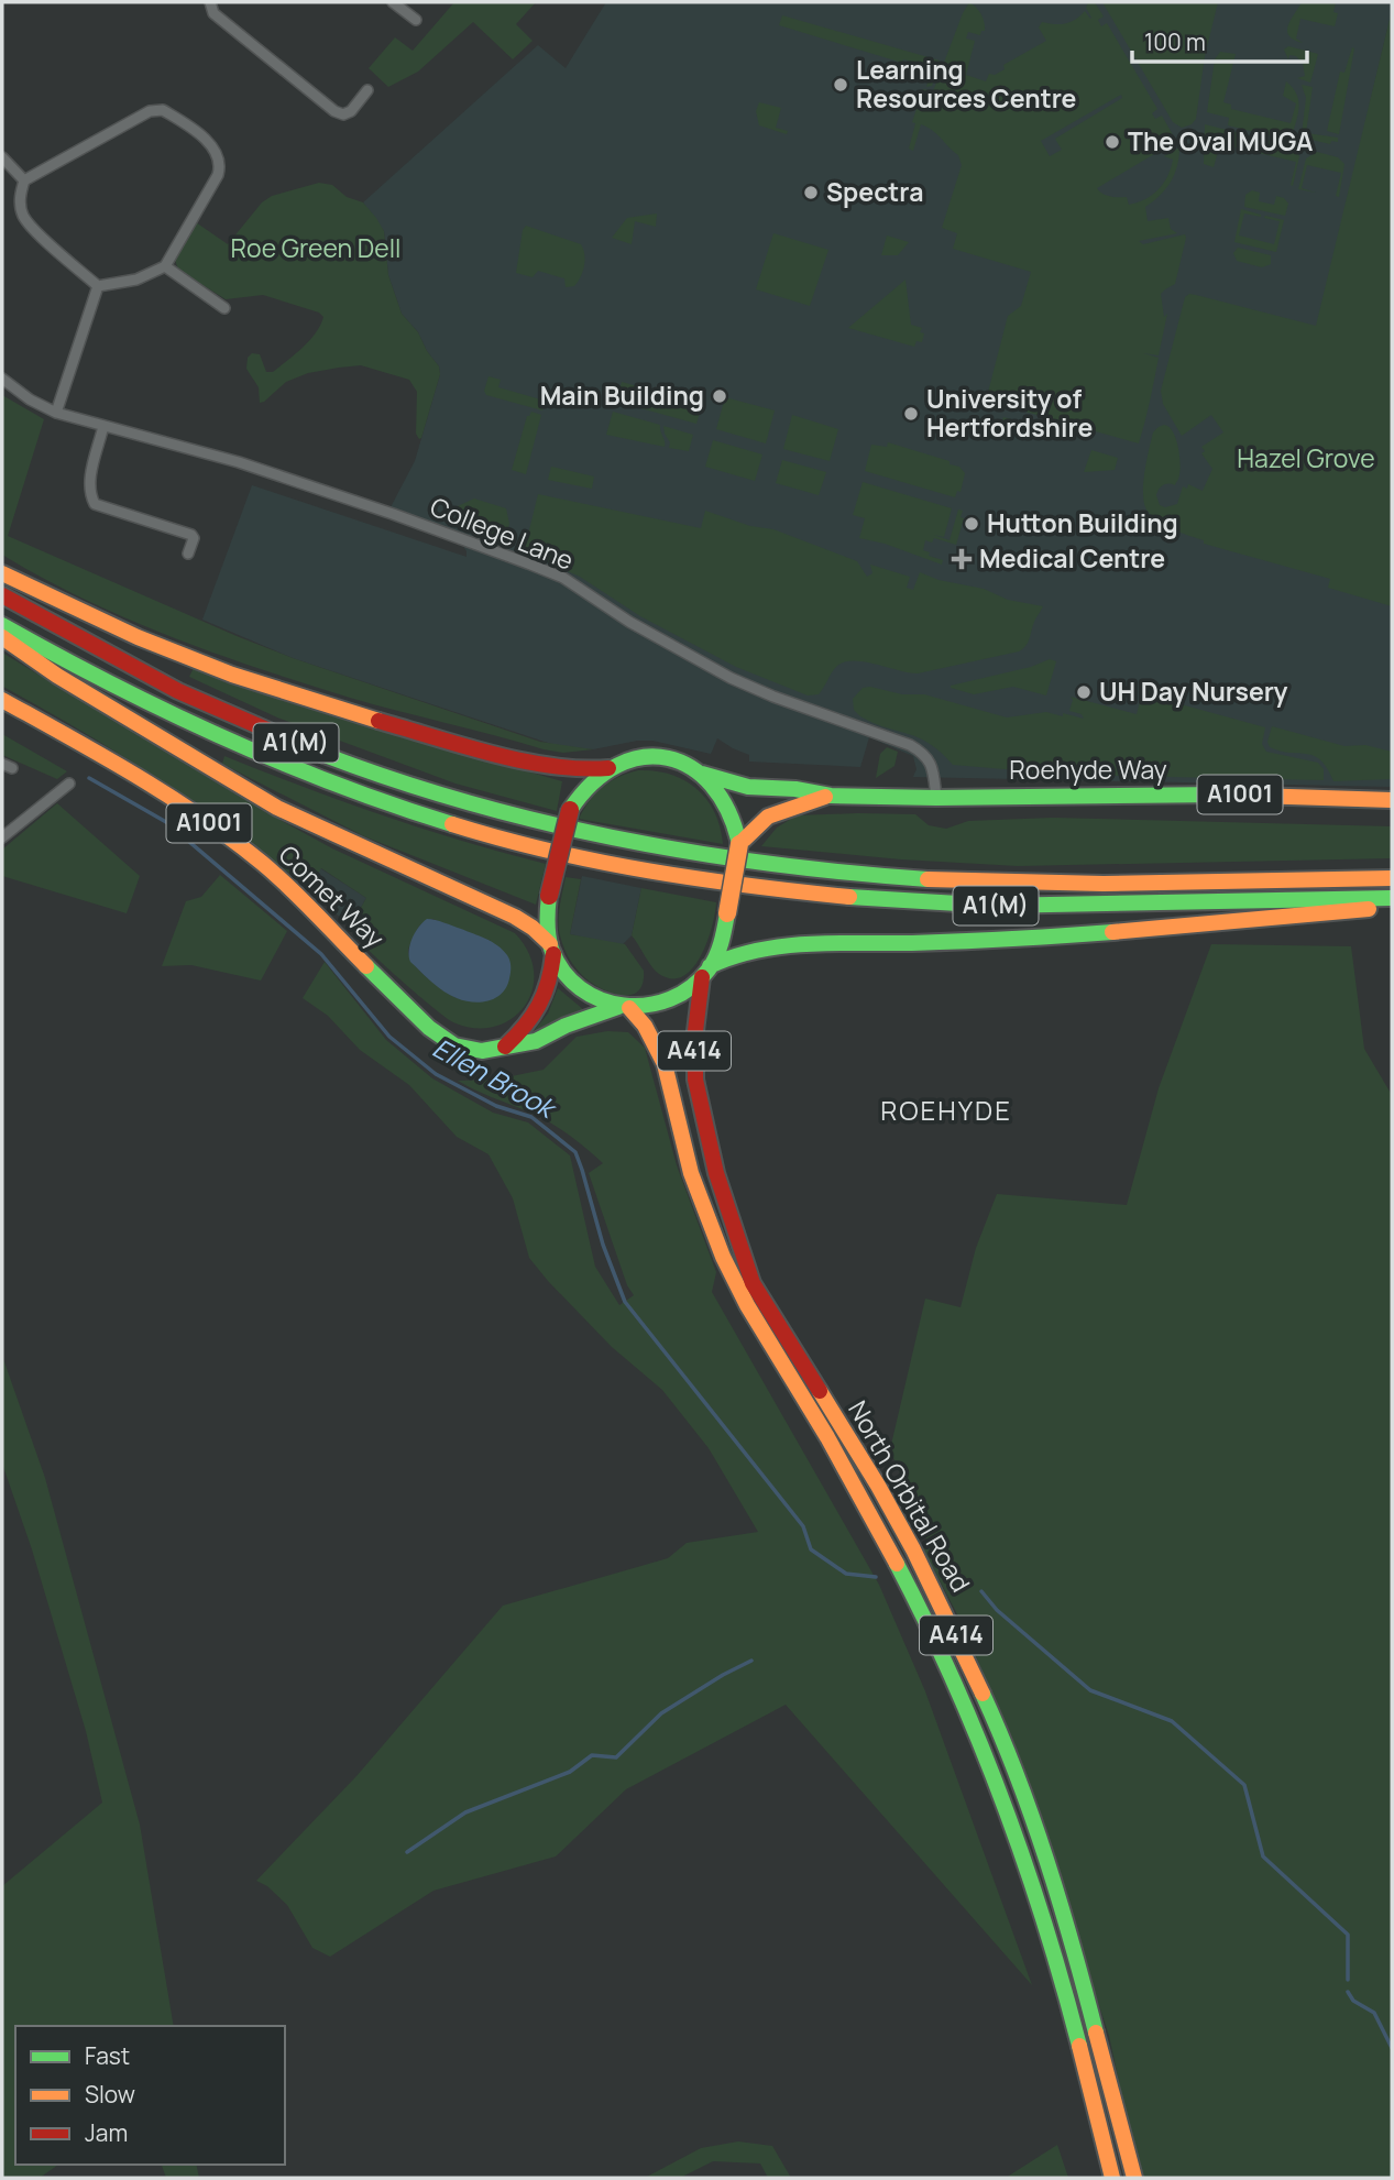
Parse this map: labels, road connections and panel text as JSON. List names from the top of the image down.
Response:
{
  "streets": {
    "main road": [
      "A1(M)",
      "Roehyde Way",
      "A1001",
      "Comet Way",
      "A414",
      "North Orbital Road"
    ],
    "street": ["College Lane"]
  },
  "crossings": [
    ["College Lane", "Roehyde Way"],
    ["Roehyde Way", "Comet Way"],
    ["Roehyde Way", "North Orbital Road"],
    ["Comet Way", "North Orbital Road"]
  ],
  "districts": ["ROEHYDE"],
  "water": ["Ellen Brook"],
  "parks": ["Roe Green Dell", "Hazel Grove"],
  "places": {
    "other": [
      "Learning Resources Centre",
      "The Oval MUGA",
      "Spectra",
      "Main Building",
      "University of Hertfordshire",
      "Hutton Building",
      "UH Day Nursery"
    ],
    "health": ["Medical Centre"]
  },
  "legend": ["Fast", "Slow", "Jam"],
  "scale_bar": "100 m"
}
